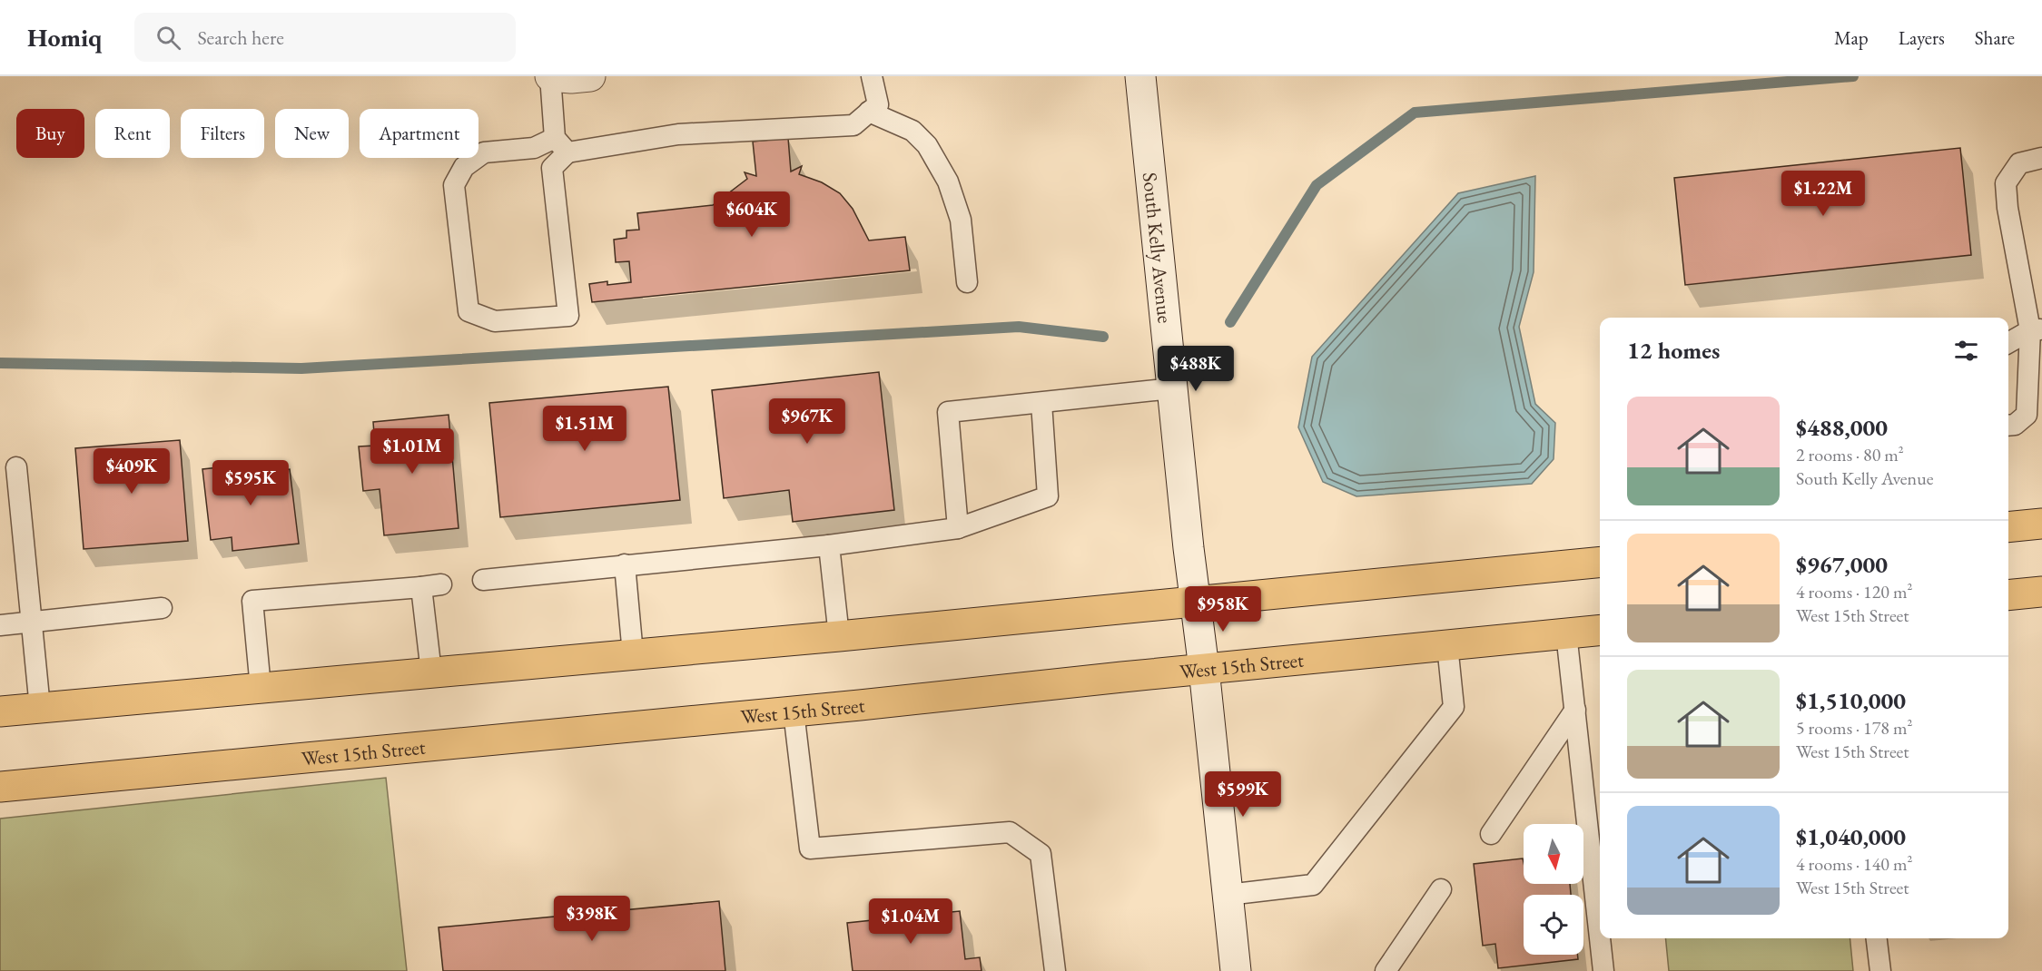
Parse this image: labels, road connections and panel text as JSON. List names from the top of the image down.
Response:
{
  "streets": {
    "main road": ["South Kelly Avenue", "West 15th Street"]
  },
  "crossings": [
    ["South Kelly Avenue", "West 15th Street"]
  ],
  "north": "bottom",
  "page": {
    "header": "Homiq",
    "search": "Search here",
    "nav": ["Map", "Layers", "Share"],
    "chip": [
      "Buy",
      "Rent",
      "Filters",
      "New",
      "Apartment"
    ],
    "price": [
      "$1.22M",
      "$604K",
      "$488K",
      "$967K",
      "$1.51M",
      "$1.01M",
      "$409K",
      "$595K",
      "$958K",
      "$599K",
      "$398K",
      "$1.04M"
    ],
    "heading": "12 homes",
    "list": [
      {
        "name": "$488,000",
        "note": "2 rooms · 80 m² · South Kelly Avenue"
      },
      {
        "name": "$967,000",
        "note": "4 rooms · 120 m² · West 15th Street"
      },
      {
        "name": "$1,510,000",
        "note": "5 rooms · 178 m² · West 15th Street"
      },
      {
        "name": "$1,040,000",
        "note": "4 rooms · 140 m² · West 15th Street"
      }
    ]
  }
}
